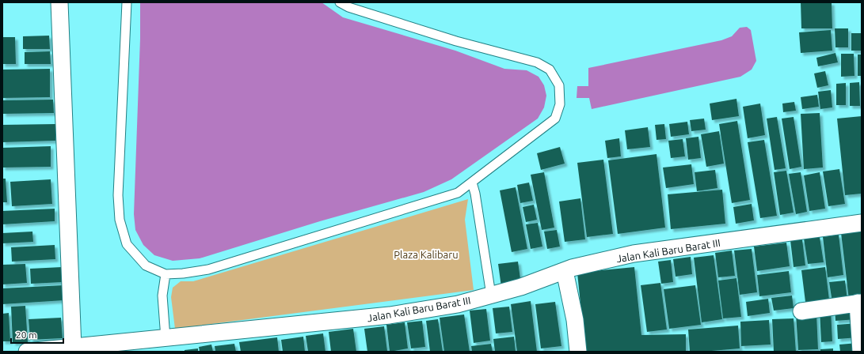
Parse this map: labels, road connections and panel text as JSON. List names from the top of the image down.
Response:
{
  "streets": {
    "street": ["Jalan Kali Baru Barat III"]
  },
  "parks": ["Plaza Kalibaru"],
  "scale_bar": "20 m"
}
